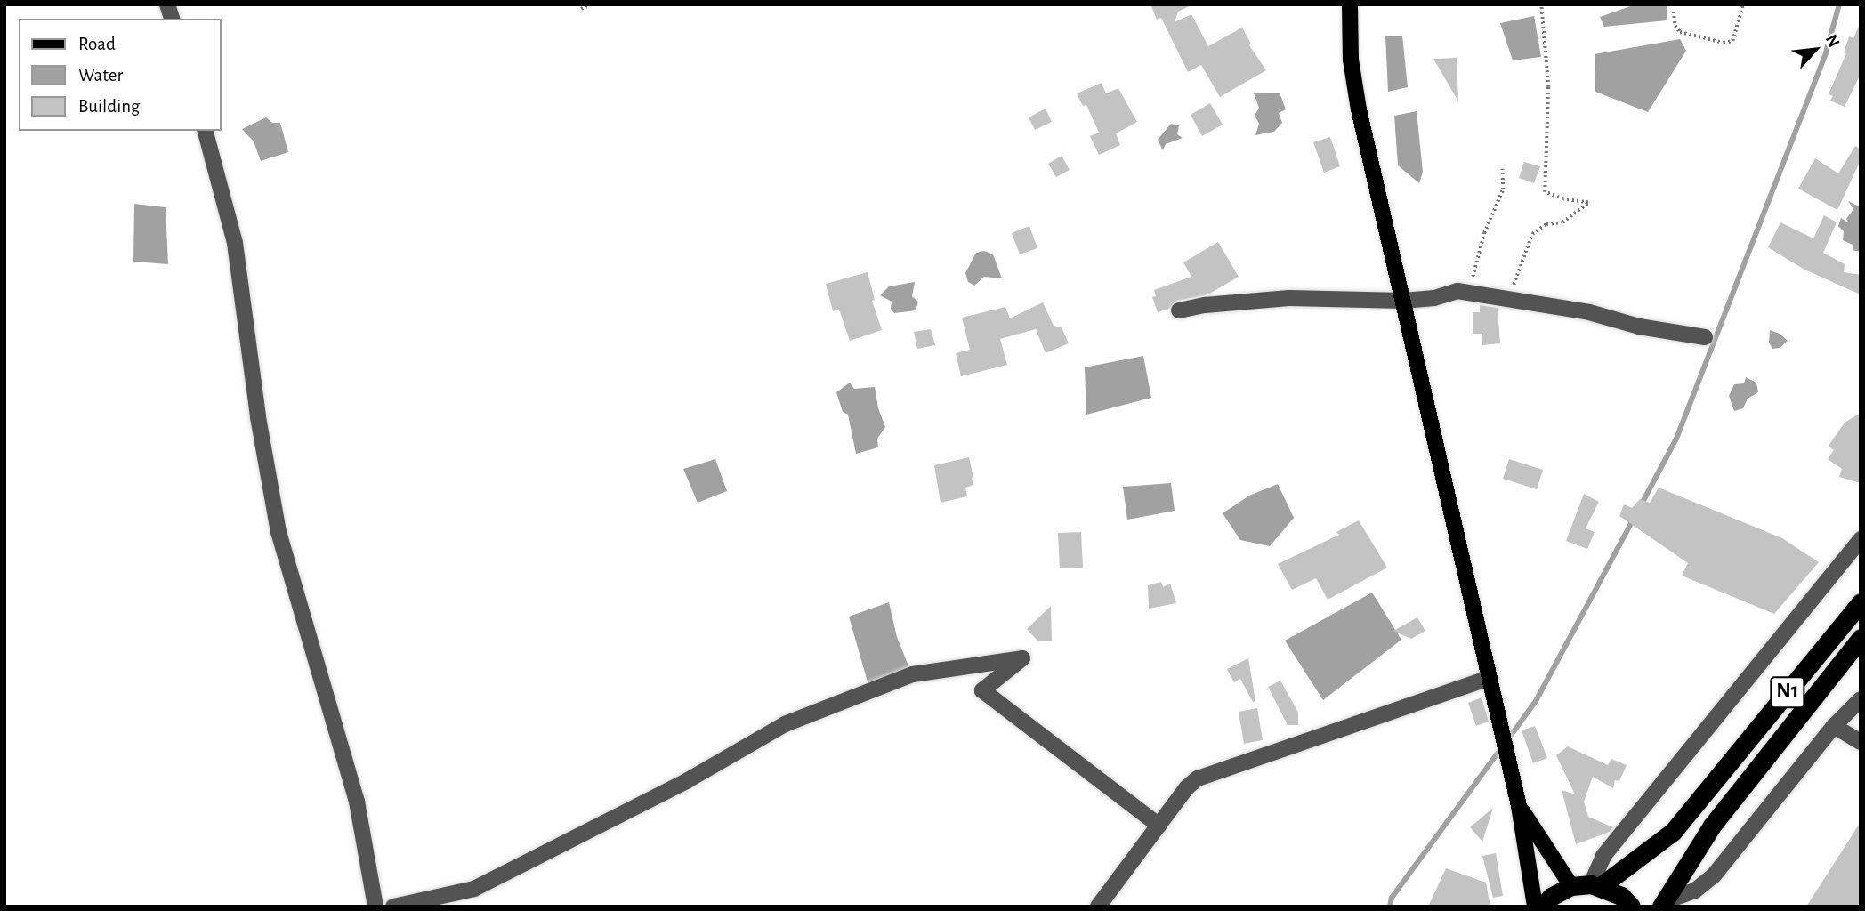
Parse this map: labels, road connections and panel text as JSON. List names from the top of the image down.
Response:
{
  "streets": {
    "highway": ["N1"]
  },
  "legend": ["Road", "Water", "Building"],
  "north": "top right"
}
